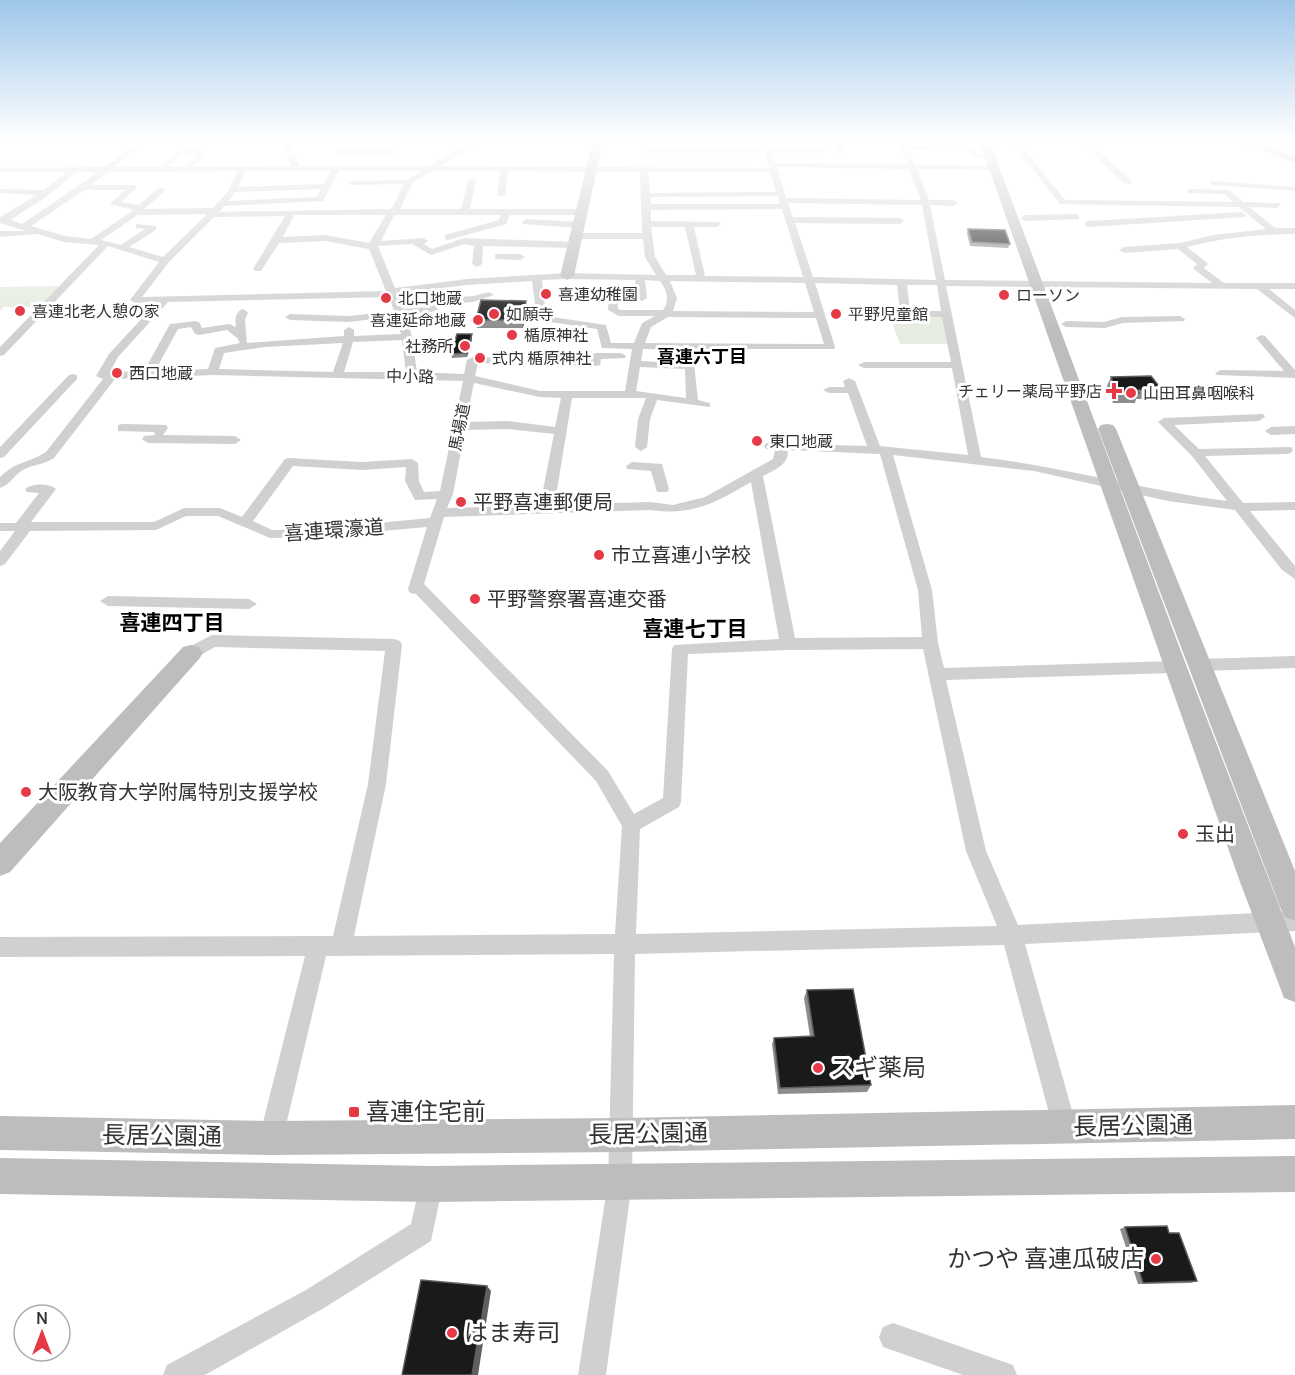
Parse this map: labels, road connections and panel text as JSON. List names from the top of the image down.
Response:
{
  "streets": {
    "street": [
      "中小路",
      "馬場道",
      "喜連環濠道",
      "長居公園通"
    ]
  },
  "crossings": [
    ["中小路", "馬場道"],
    ["馬場道", "喜連環濠道"]
  ],
  "districts": ["喜連六丁目", "喜連四丁目", "喜連七丁目"],
  "places": {
    "other": [
      "喜連幼稚園",
      "ローソン",
      "北口地蔵",
      "喜連北老人憩の家",
      "如願寺",
      "平野児童館",
      "喜連延命地蔵",
      "楯原神社",
      "社務所",
      "式内 楯原神社",
      "西口地蔵",
      "山田耳鼻咽喉科",
      "東口地蔵",
      "平野喜連郵便局",
      "市立喜連小学校",
      "平野警察署喜連交番",
      "大阪教育大学附属特別支援学校",
      "玉出",
      "スギ薬局",
      "かつや 喜連瓜破店",
      "はま寿司"
    ],
    "health": ["チェリー薬局平野店"],
    "transit": ["喜連住宅前"]
  },
  "north": "top"
}
